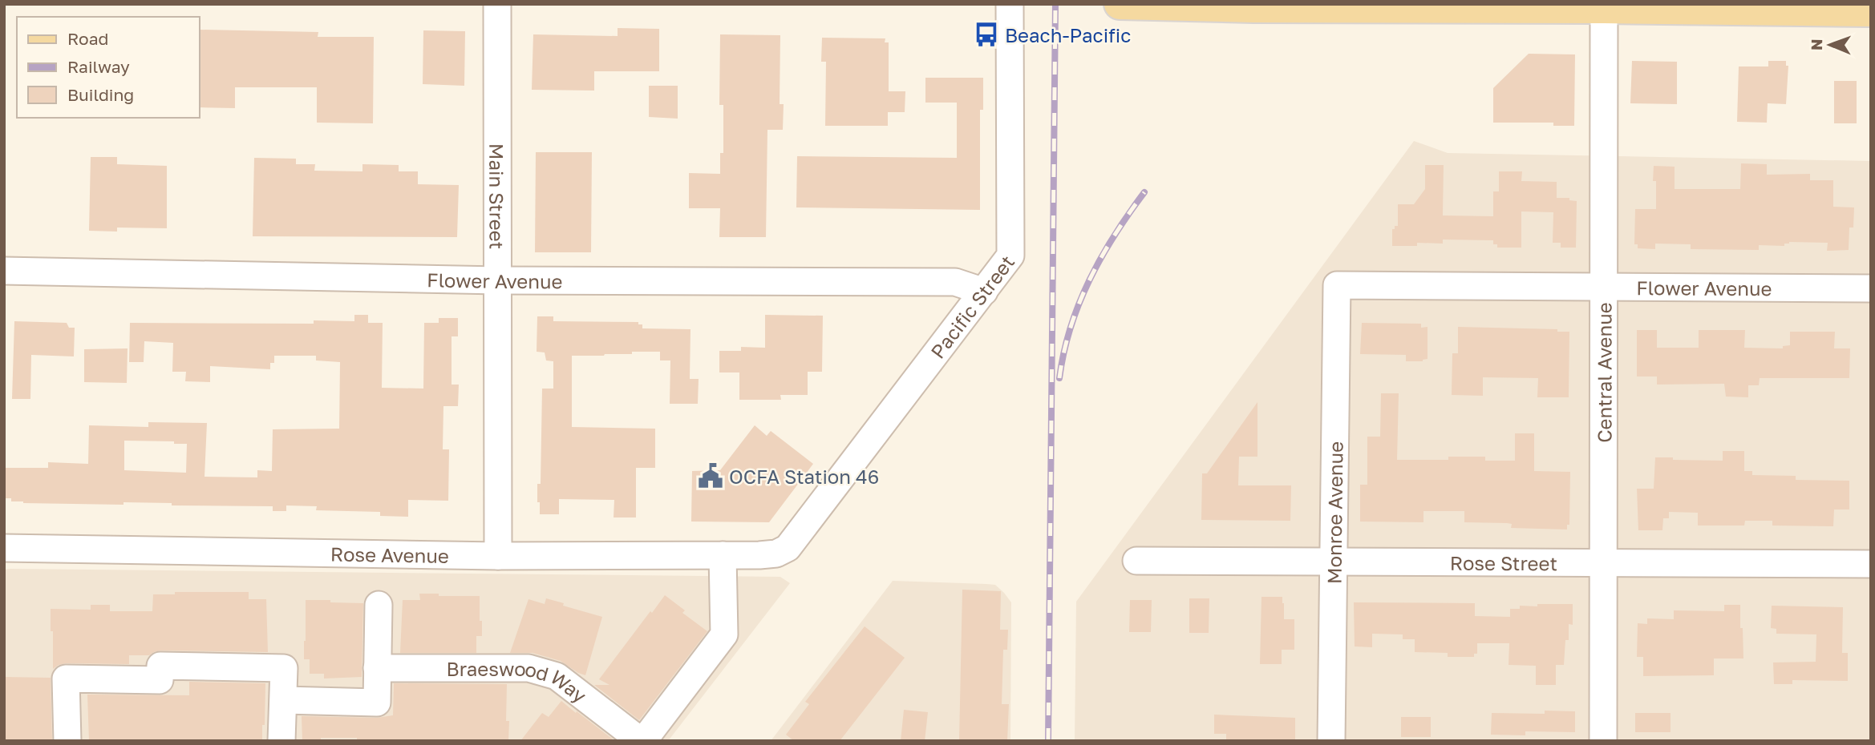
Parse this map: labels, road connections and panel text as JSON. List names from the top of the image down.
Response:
{
  "streets": {
    "street": [
      "Main Street",
      "Flower Avenue",
      "Pacific Street",
      "Central Avenue",
      "Monroe Avenue",
      "Rose Avenue",
      "Rose Street",
      "Braeswood Way"
    ]
  },
  "crossings": [
    ["Main Street", "Flower Avenue"],
    ["Main Street", "Rose Avenue"],
    ["Flower Avenue", "Pacific Street"],
    ["Flower Avenue", "Central Avenue"],
    ["Flower Avenue", "Monroe Avenue"],
    ["Pacific Street", "Rose Avenue"],
    ["Central Avenue", "Rose Street"],
    ["Monroe Avenue", "Rose Street"]
  ],
  "places": {
    "bus stop": ["Beach-Pacific"],
    "public building": ["OCFA Station 46"]
  },
  "legend": ["Road", "Railway", "Building"],
  "north": "left"
}
